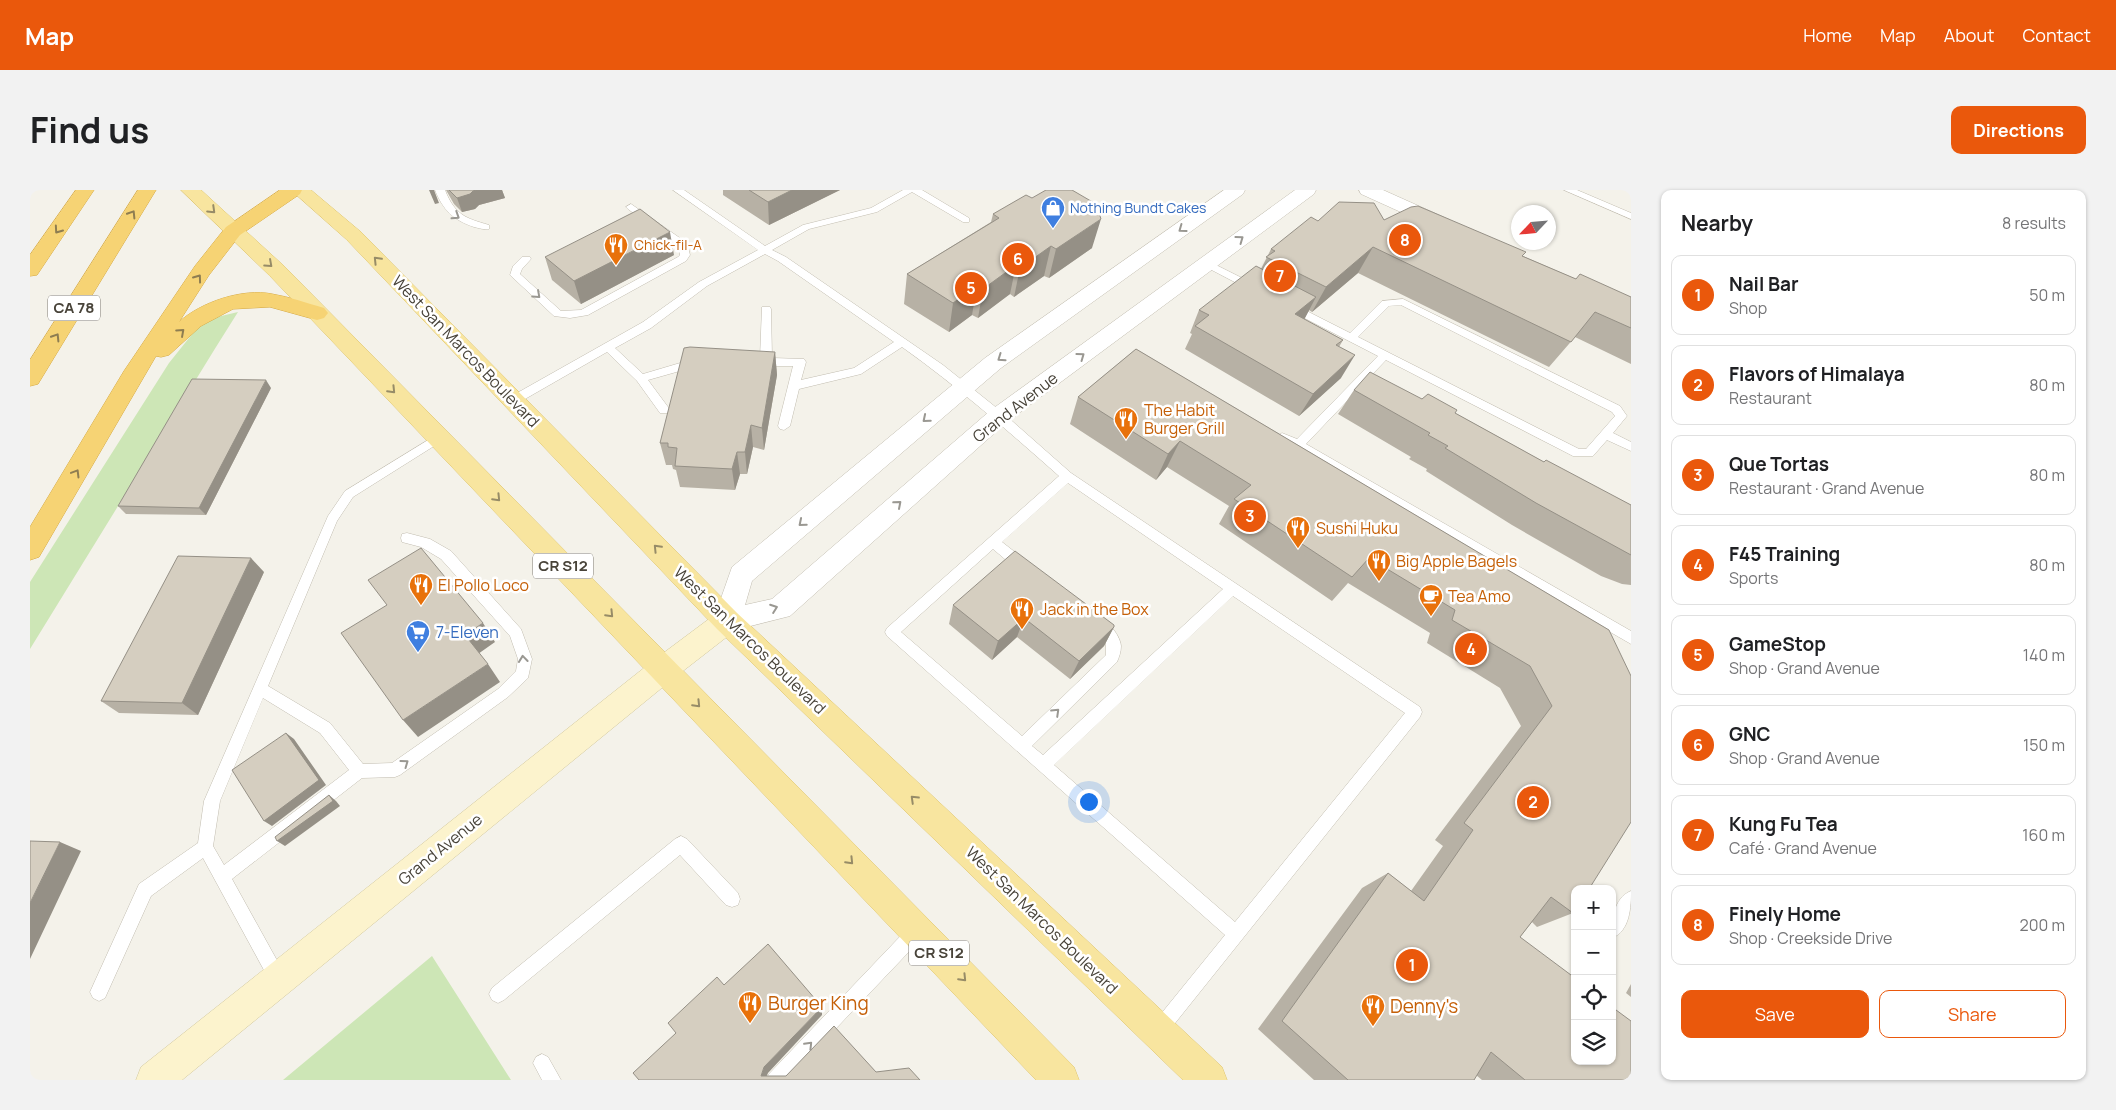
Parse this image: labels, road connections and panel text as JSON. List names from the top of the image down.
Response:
{
  "streets": {
    "highway": ["CA 78"],
    "main road": ["West San Marcos Boulevard", "Grand Avenue", "CR S12"]
  },
  "crossings": [
    ["West San Marcos Boulevard", "Grand Avenue"],
    ["Grand Avenue", "CR S12"]
  ],
  "places": {
    "shop": ["Nothing Bundt Cakes"],
    "restaurant": [
      "Chick-fil-A",
      "The Habit Burger Grill",
      "Sushi Huku",
      "Big Apple Bagels",
      "El Pollo Loco",
      "Jack in the Box",
      "Burger King",
      "Denny's"
    ],
    "cafe": ["Tea Amo"],
    "supermarket": ["7-Eleven"]
  },
  "north": "bottom left",
  "page": {
    "header": "Map",
    "nav": [
      "Home",
      "Map",
      "About",
      "Contact"
    ],
    "title": "Find us",
    "buttons": [
      "Directions",
      ["Save", "Share"]
    ],
    "heading": ["Nearby", "8 results"],
    "pins": [
      "8",
      "6",
      "7",
      "5",
      "3",
      "4",
      "2",
      "1"
    ],
    "list": [
      {
        "mark": "1",
        "name": "Nail Bar",
        "note": "Shop",
        "value": "50 m"
      },
      {
        "mark": "2",
        "name": "Flavors of Himalaya",
        "note": "Restaurant",
        "value": "80 m"
      },
      {
        "mark": "3",
        "name": "Que Tortas",
        "note": "Restaurant · Grand Avenue",
        "value": "80 m"
      },
      {
        "mark": "4",
        "name": "F45 Training",
        "note": "Sports",
        "value": "80 m"
      },
      {
        "mark": "5",
        "name": "GameStop",
        "note": "Shop · Grand Avenue",
        "value": "140 m"
      },
      {
        "mark": "6",
        "name": "GNC",
        "note": "Shop · Grand Avenue",
        "value": "150 m"
      },
      {
        "mark": "7",
        "name": "Kung Fu Tea",
        "note": "Café · Grand Avenue",
        "value": "160 m"
      },
      {
        "mark": "8",
        "name": "Finely Home",
        "note": "Shop · Creekside Drive",
        "value": "200 m"
      }
    ],
    "map_buttons": ["+", "−"]
  }
}
